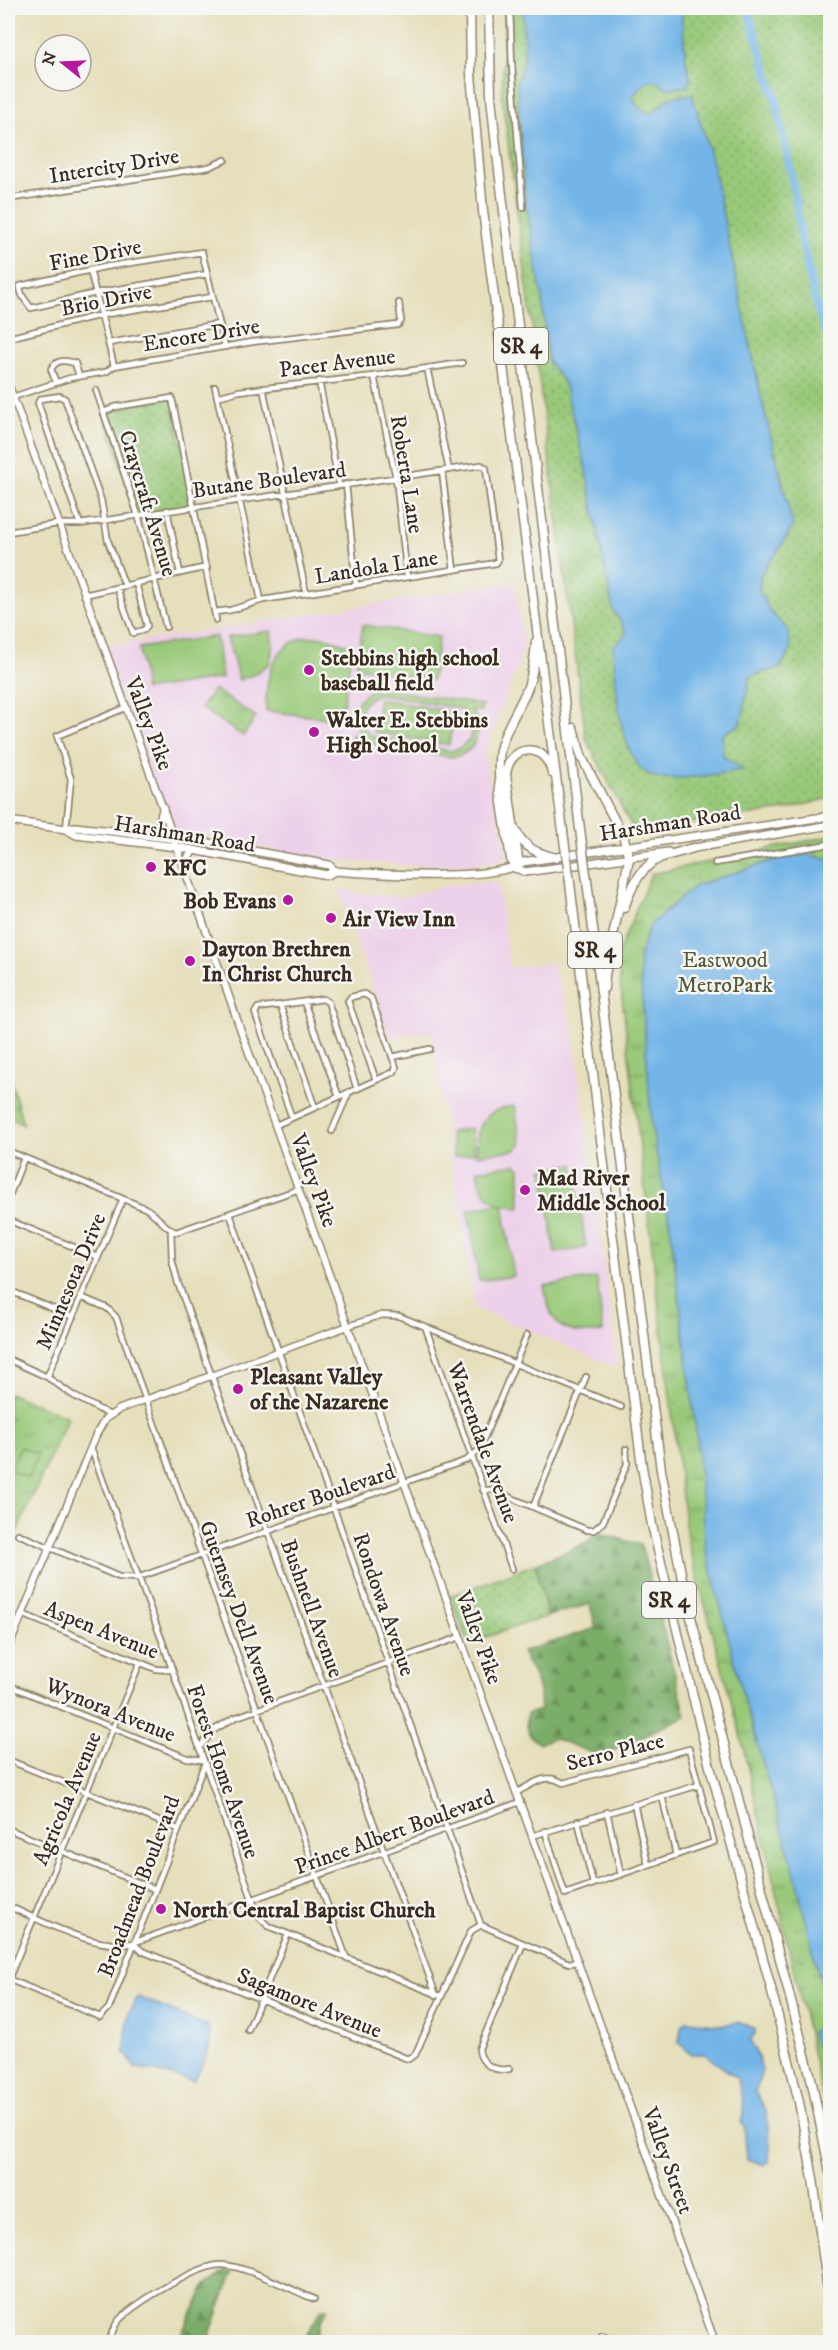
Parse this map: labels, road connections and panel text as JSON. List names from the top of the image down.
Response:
{
  "streets": {
    "highway": ["SR 4"],
    "main road": ["Harshman Road"],
    "street": [
      "Intercity Drive",
      "Fine Drive",
      "Brio Drive",
      "Encore Drive",
      "Pacer Avenue",
      "Roberta Lane",
      "Butane Boulevard",
      "Craycraft Avenue",
      "Landola Lane",
      "Valley Pike",
      "Minnesota Drive",
      "Warrendale Avenue",
      "Rohrer Boulevard",
      "Rondowa Avenue",
      "Bushnell Avenue",
      "Guernsey Dell Avenue",
      "Aspen Avenue",
      "Wynora Avenue",
      "Serro Place",
      "Forest Home Avenue",
      "Agricola Avenue",
      "Prince Albert Boulevard",
      "Broadmead Boulevard",
      "Sagamore Avenue",
      "Valley Street"
    ]
  },
  "crossings": [
    ["Encore Drive", "Valley Pike"],
    ["Pacer Avenue", "Roberta Lane"],
    ["Roberta Lane", "Butane Boulevard"],
    ["Roberta Lane", "Landola Lane"],
    ["Butane Boulevard", "Craycraft Avenue"],
    ["Butane Boulevard", "Landola Lane"],
    ["Butane Boulevard", "Valley Pike"],
    ["Valley Pike", "Harshman Road"],
    ["Valley Pike", "Rohrer Boulevard"],
    ["Valley Pike", "Serro Place"],
    ["Valley Pike", "Prince Albert Boulevard"],
    ["Valley Pike", "Valley Street"],
    ["Minnesota Drive", "Guernsey Dell Avenue"],
    ["Warrendale Avenue", "Rohrer Boulevard"],
    ["Rohrer Boulevard", "Rondowa Avenue"],
    ["Rohrer Boulevard", "Bushnell Avenue"],
    ["Rohrer Boulevard", "Guernsey Dell Avenue"],
    ["Rohrer Boulevard", "Forest Home Avenue"],
    ["Rondowa Avenue", "Prince Albert Boulevard"],
    ["Bushnell Avenue", "Forest Home Avenue"],
    ["Bushnell Avenue", "Prince Albert Boulevard"],
    ["Bushnell Avenue", "Sagamore Avenue"],
    ["Guernsey Dell Avenue", "Forest Home Avenue"],
    ["Guernsey Dell Avenue", "Prince Albert Boulevard"],
    ["Aspen Avenue", "Forest Home Avenue"],
    ["Aspen Avenue", "Agricola Avenue"],
    ["Wynora Avenue", "Forest Home Avenue"],
    ["Wynora Avenue", "Agricola Avenue"],
    ["Wynora Avenue", "Broadmead Boulevard"],
    ["Forest Home Avenue", "Prince Albert Boulevard"],
    ["Forest Home Avenue", "Broadmead Boulevard"],
    ["Forest Home Avenue", "Sagamore Avenue"],
    ["Agricola Avenue", "Prince Albert Boulevard"],
    ["Agricola Avenue", "Broadmead Boulevard"],
    ["Prince Albert Boulevard", "Broadmead Boulevard"],
    ["Prince Albert Boulevard", "Sagamore Avenue"],
    ["Broadmead Boulevard", "Sagamore Avenue"]
  ],
  "parks": ["Eastwood MetroPark"],
  "places": [
    "Stebbins high school baseball field",
    "Walter E. Stebbins High School",
    "KFC",
    "Bob Evans",
    "Air View Inn",
    "Dayton Brethren In Christ Church",
    "Mad River Middle School",
    "Pleasant Valley of the Nazarene",
    "North Central Baptist Church"
  ],
  "north": "left"
}
